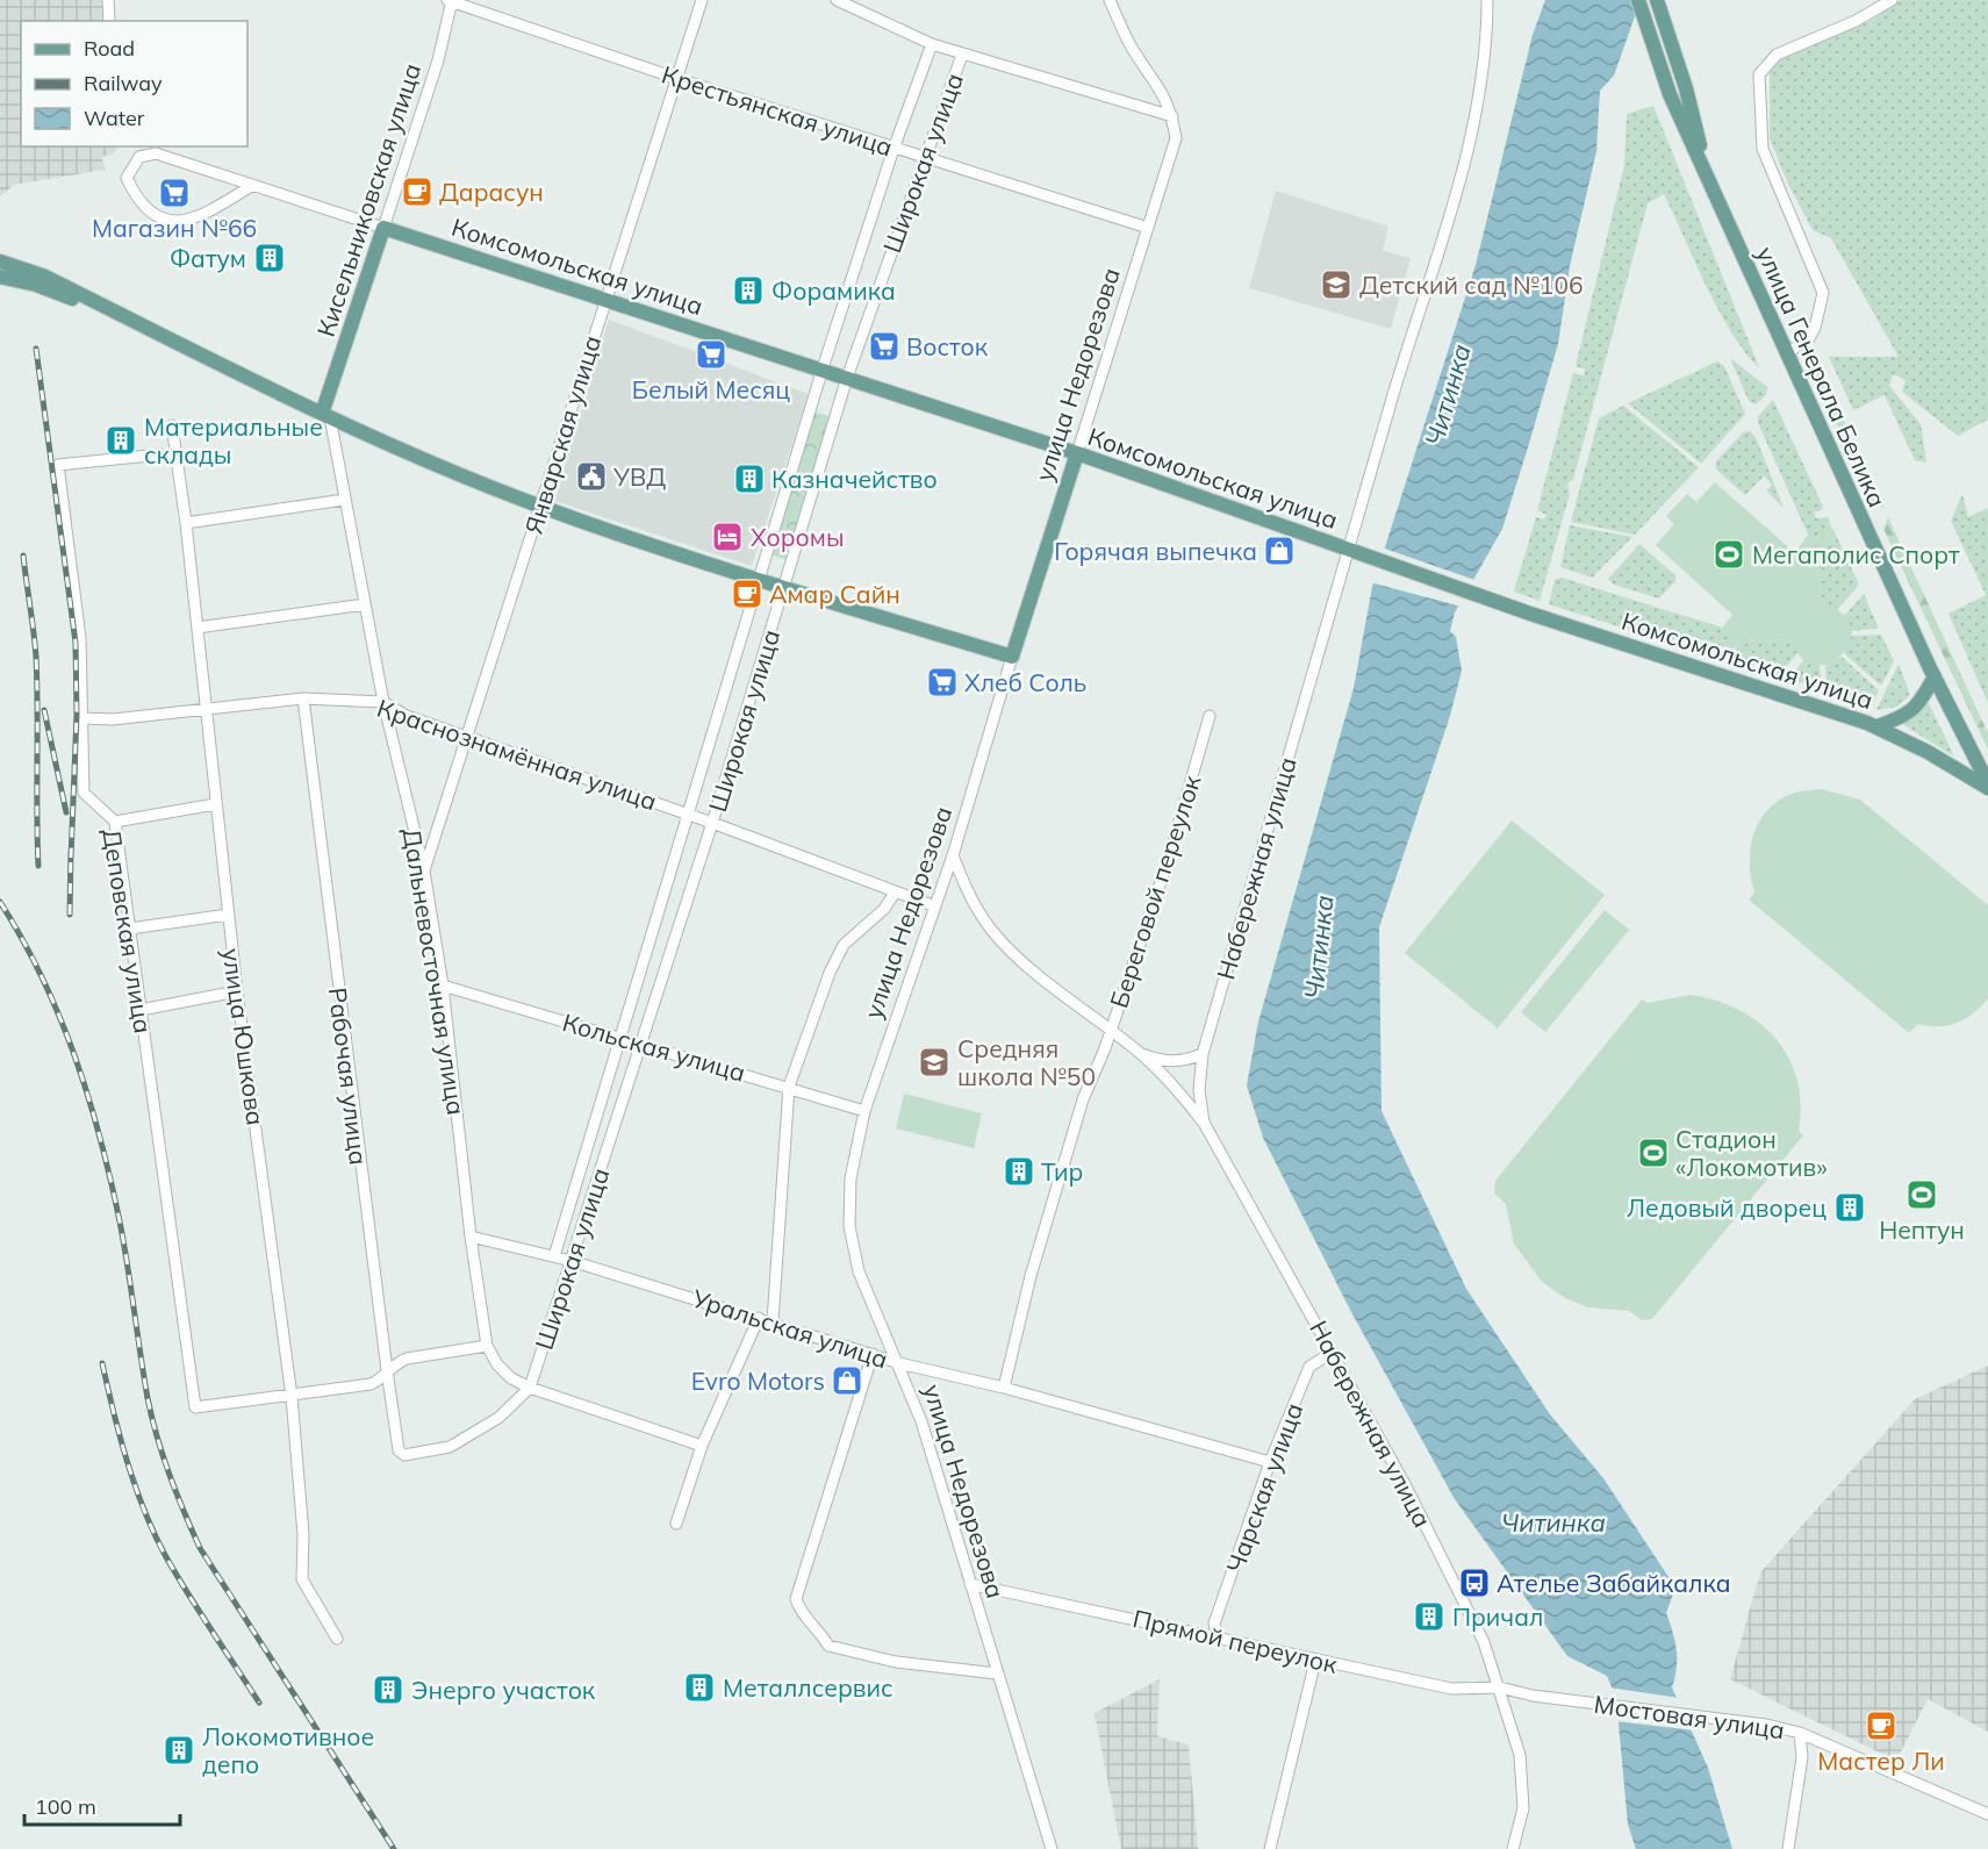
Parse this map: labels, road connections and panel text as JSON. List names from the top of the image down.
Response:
{
  "streets": {
    "main road": [
      "Кисельниковская улица",
      "Комсомольская улица",
      "улица Недорезова",
      "улица Генерала Белика"
    ],
    "street": [
      "Крестьянская улица",
      "Широкая улица",
      "Январская улица",
      "Краснознамённая улица",
      "Набережная улица",
      "Береговой переулок",
      "Деповская улица",
      "Дальневосточная улица",
      "улица Юшкова",
      "Кольская улица",
      "Рабочая улица",
      "Уральская улица",
      "Чарская улица",
      "Прямой переулок",
      "Мостовая улица"
    ]
  },
  "crossings": [
    ["Крестьянская улица", "Широкая улица"],
    ["Крестьянская улица", "Кисельниковская улица"],
    ["Крестьянская улица", "улица Недорезова"],
    ["Крестьянская улица", "Январская улица"],
    ["Широкая улица", "Комсомольская улица"],
    ["Широкая улица", "Краснознамённая улица"],
    ["Широкая улица", "Дальневосточная улица"],
    ["Широкая улица", "Кольская улица"],
    ["Широкая улица", "Рабочая улица"],
    ["Широкая улица", "Уральская улица"],
    ["Кисельниковская улица", "Комсомольская улица"],
    ["Кисельниковская улица", "Дальневосточная улица"],
    ["Комсомольская улица", "улица Недорезова"],
    ["Комсомольская улица", "улица Генерала Белика"],
    ["Комсомольская улица", "Январская улица"],
    ["Комсомольская улица", "Набережная улица"],
    ["улица Недорезова", "Краснознамённая улица"],
    ["улица Недорезова", "Кольская улица"],
    ["улица Недорезова", "Уральская улица"],
    ["улица Недорезова", "Прямой переулок"],
    ["Январская улица", "Краснознамённая улица"],
    ["Январская улица", "Дальневосточная улица"],
    ["Краснознамённая улица", "Деповская улица"],
    ["Краснознамённая улица", "Дальневосточная улица"],
    ["Краснознамённая улица", "улица Юшкова"],
    ["Краснознамённая улица", "Рабочая улица"],
    ["Набережная улица", "Чарская улица"],
    ["Набережная улица", "Прямой переулок"],
    ["Набережная улица", "Мостовая улица"],
    ["Береговой переулок", "Уральская улица"],
    ["Деповская улица", "улица Юшкова"],
    ["Дальневосточная улица", "Кольская улица"],
    ["Дальневосточная улица", "Рабочая улица"],
    ["Дальневосточная улица", "Уральская улица"],
    ["Уральская улица", "Чарская улица"],
    ["Чарская улица", "Прямой переулок"],
    ["Прямой переулок", "Мостовая улица"]
  ],
  "water": ["Читинка"],
  "places": {
    "cafe": ["Дарасун", "Амар Сайн", "Мастер Ли"],
    "supermarket": [
      "Магазин №66",
      "Восток",
      "Белый Месяц",
      "Хлеб Соль"
    ],
    "building": [
      "Фатум",
      "Форамика",
      "Материальные склады",
      "Казначейство",
      "Тир",
      "Ледовый дворец",
      "Причал",
      "Металлсервис",
      "Энерго участок",
      "Локомотивное депо"
    ],
    "school or university": ["Детский сад №106", "Средняя школа №50"],
    "public building": ["УВД"],
    "hotel": ["Хоромы"],
    "shop": ["Горячая выпечка", "Evro Motors"],
    "sports": ["Мегаполис Спорт", "Стадион «Локомотив»", "Нептун"],
    "bus stop": ["Ателье Забайкалка"]
  },
  "legend": ["Road", "Railway", "Water"],
  "scale_bar": "100 m"
}
